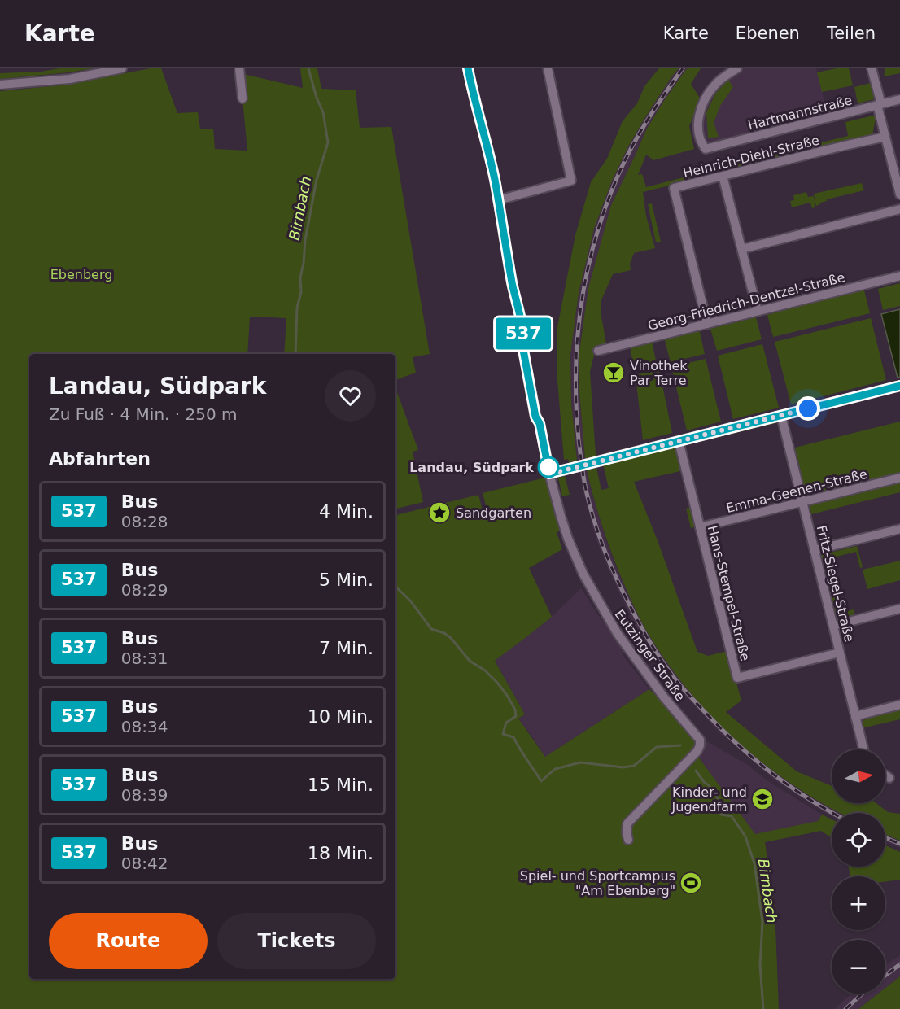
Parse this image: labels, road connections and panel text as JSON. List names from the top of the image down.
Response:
{
  "streets": {
    "street": [
      "Hartmannstraße",
      "Heinrich-Diehl-Straße",
      "Georg-Friedrich-Dentzel-Straße",
      "Emma-Geenen-Straße",
      "Fritz-Siegel-Straße",
      "Hans-Stempel-Straße",
      "Eutzinger Straße"
    ]
  },
  "crossings": [
    ["Heinrich-Diehl-Straße", "Georg-Friedrich-Dentzel-Straße"],
    ["Emma-Geenen-Straße", "Fritz-Siegel-Straße"],
    ["Emma-Geenen-Straße", "Hans-Stempel-Straße"],
    ["Fritz-Siegel-Straße", "Hans-Stempel-Straße"]
  ],
  "water": ["Birnbach"],
  "parks": ["Ebenberg"],
  "places": {
    "bar": ["Vinothek Par Terre"],
    "other": ["Landau, Südpark"],
    "place": ["Sandgarten"],
    "school or university": ["Kinder- und Jugendfarm"],
    "sports": ["Spiel- und Sportcampus \"Am Ebenberg\""]
  },
  "lines": ["bus line 537"],
  "north": "right",
  "page": {
    "header": "Karte",
    "nav": ["Karte", "Ebenen", "Teilen"],
    "on_map": "537",
    "heading": [
      ["Landau, Südpark", "Zu Fuß · 4 Min. · 250 m"],
      "Abfahrten"
    ],
    "list": [
      {
        "mark": "537",
        "name": "Bus",
        "note": "08:28",
        "value": "4 Min."
      },
      {
        "mark": "537",
        "name": "Bus",
        "note": "08:29",
        "value": "5 Min."
      },
      {
        "mark": "537",
        "name": "Bus",
        "note": "08:31",
        "value": "7 Min."
      },
      {
        "mark": "537",
        "name": "Bus",
        "note": "08:34",
        "value": "10 Min."
      },
      {
        "mark": "537",
        "name": "Bus",
        "note": "08:39",
        "value": "15 Min."
      },
      {
        "mark": "537",
        "name": "Bus",
        "note": "08:42",
        "value": "18 Min."
      }
    ],
    "map_buttons": ["+", "−"],
    "buttons": ["Route", "Tickets"]
  }
}
